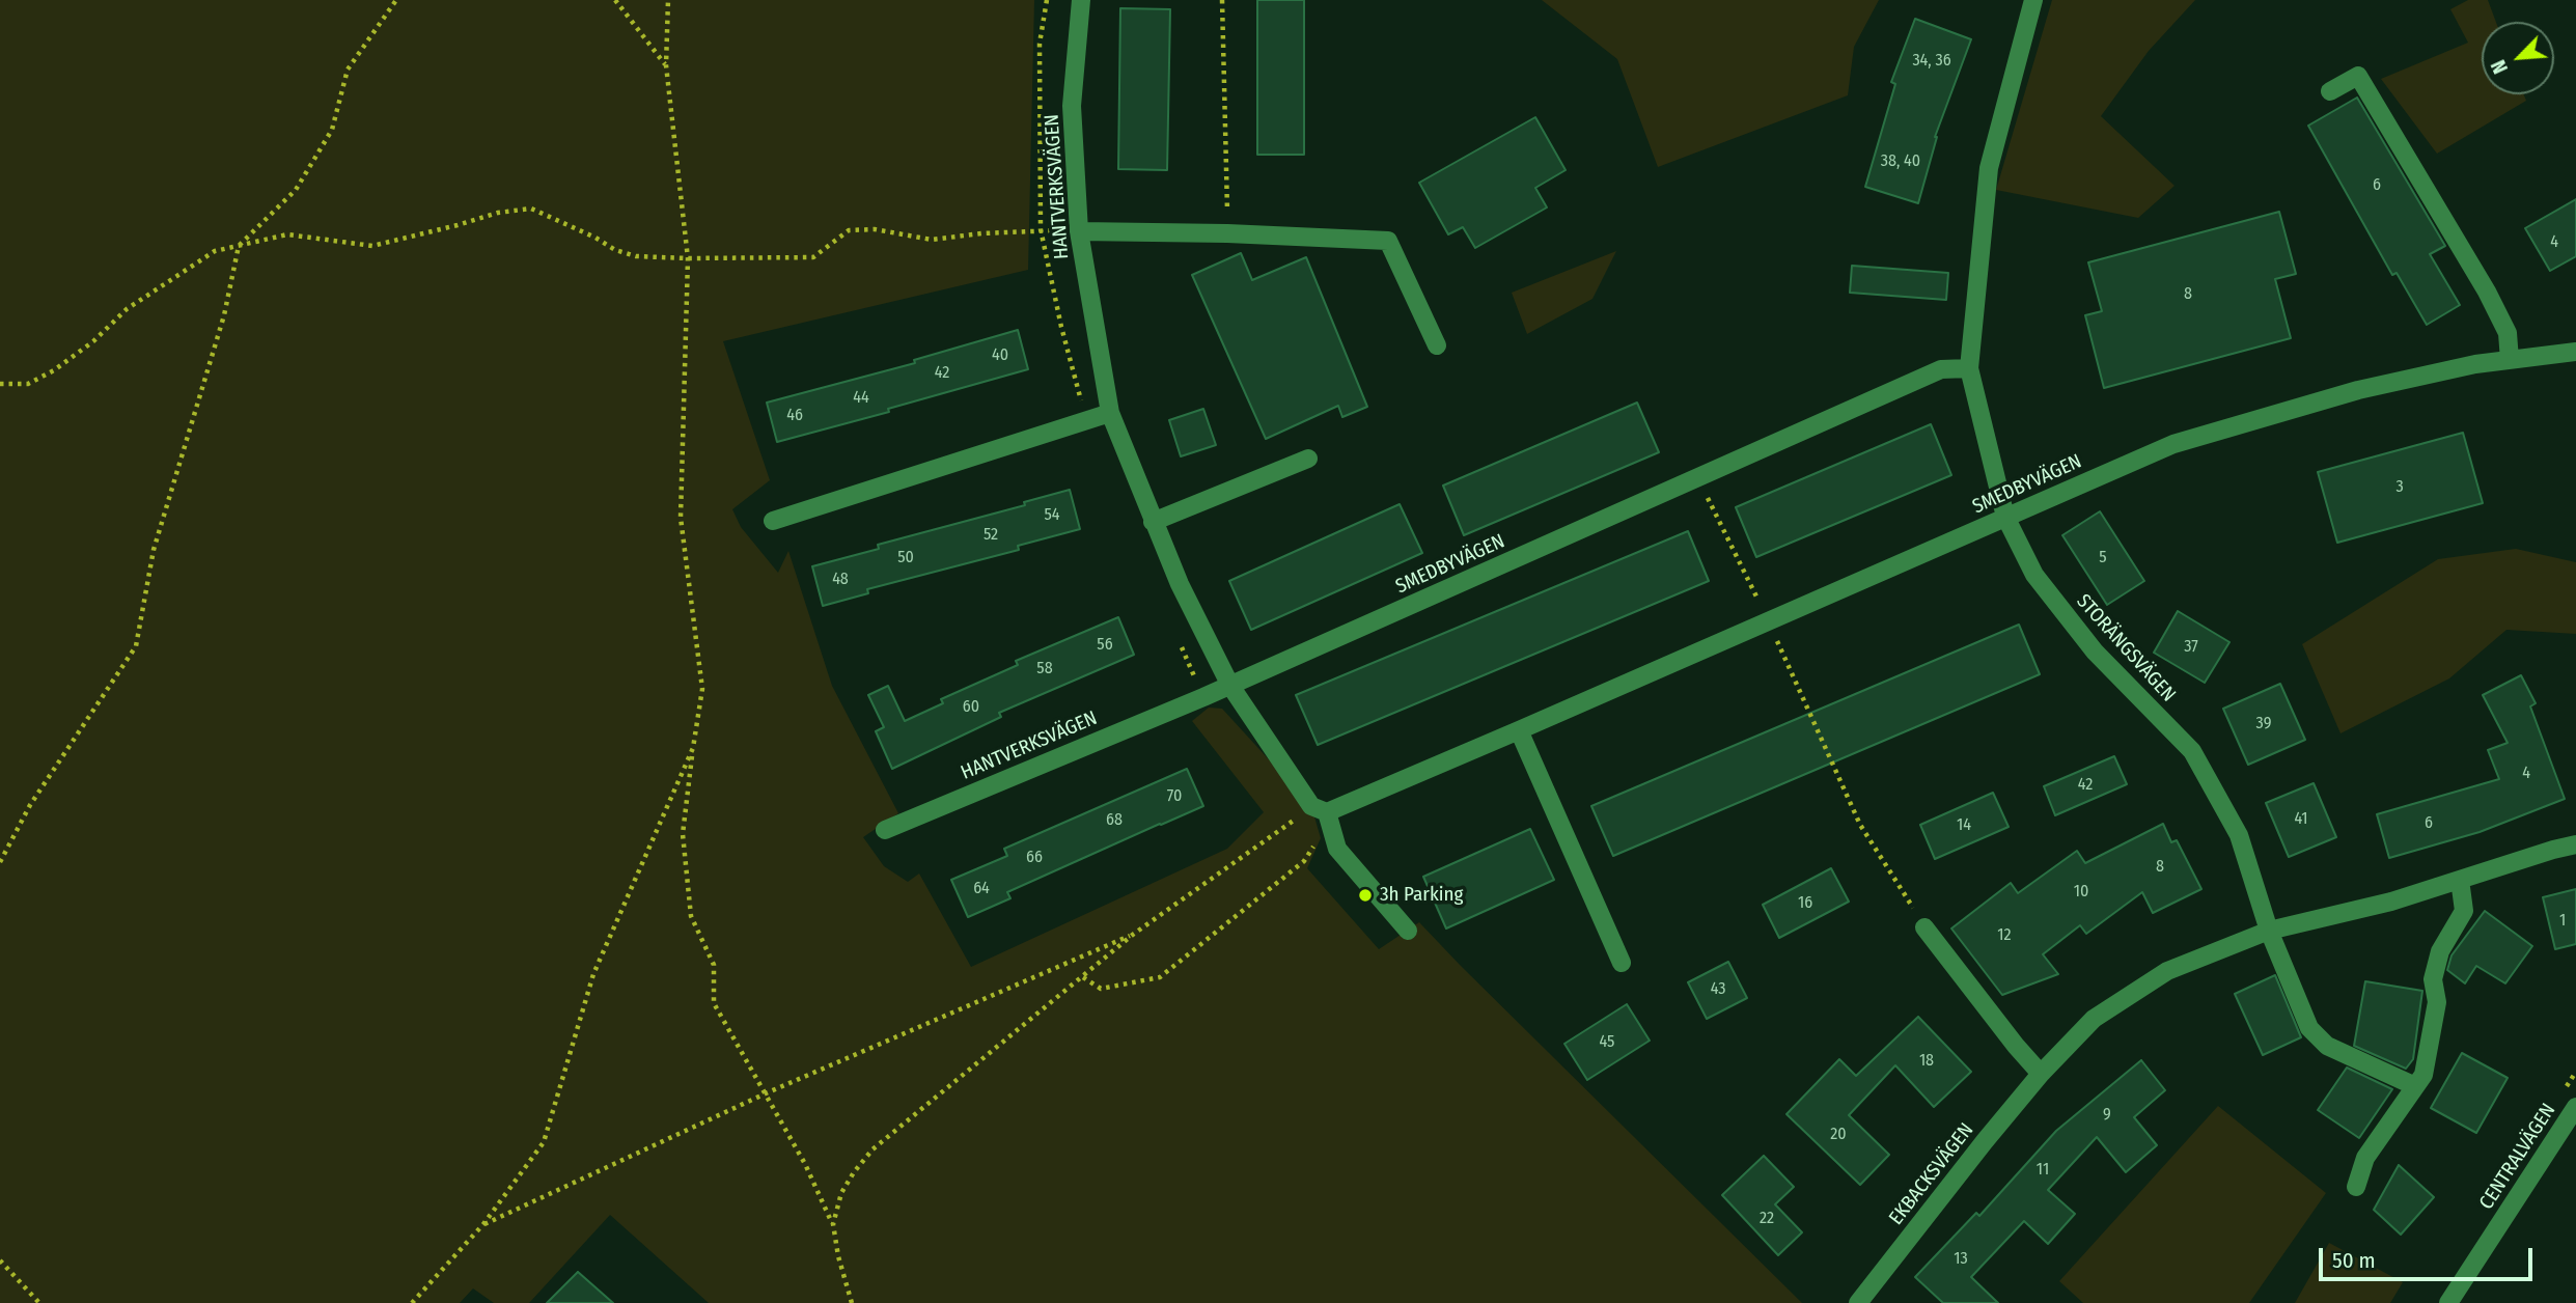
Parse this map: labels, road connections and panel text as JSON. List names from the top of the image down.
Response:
{
  "streets": {
    "street": [
      "HANTVERKSVÄGEN",
      "SMEDBYVÄGEN",
      "STORÄNGSVÄGEN",
      "CENTRALVÄGEN",
      "EKBACKSVÄGEN"
    ]
  },
  "crossings": [
    ["HANTVERKSVÄGEN", "SMEDBYVÄGEN"],
    ["SMEDBYVÄGEN", "STORÄNGSVÄGEN"],
    ["STORÄNGSVÄGEN", "EKBACKSVÄGEN"]
  ],
  "places": ["3h Parking"],
  "house_numbers": [
    "34, 36",
    "38, 40",
    "6",
    "4",
    "8",
    "40",
    "42",
    "44",
    "46",
    "3",
    "54",
    "52",
    "50",
    "5",
    "48",
    "56",
    "37",
    "58",
    "60",
    "39",
    "4",
    "42",
    "70",
    "41",
    "68",
    "6",
    "14",
    "66",
    "8",
    "64",
    "10",
    "16",
    "1",
    "12",
    "43",
    "45",
    "18",
    "9",
    "20",
    "11",
    "22",
    "13"
  ],
  "scale_bar": "50 m",
  "north": "bottom left"
}
